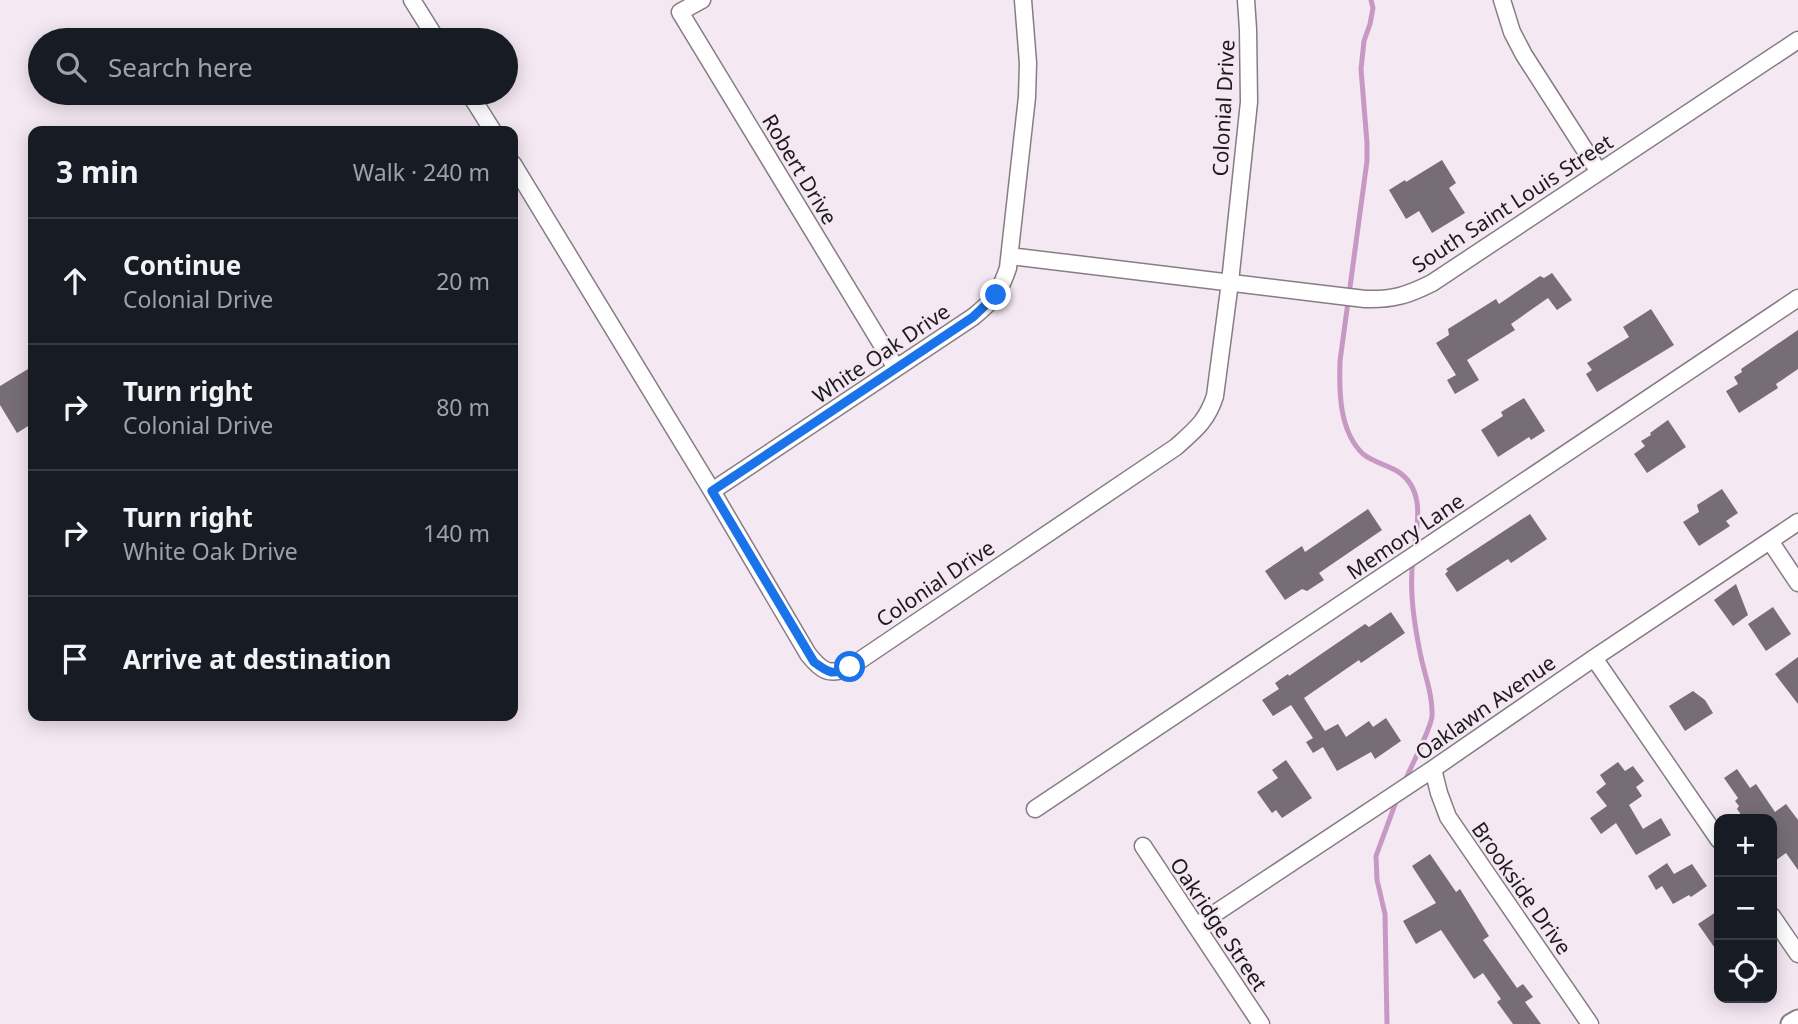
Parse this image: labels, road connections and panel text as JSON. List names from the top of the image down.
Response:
{
  "streets": {
    "street": [
      "Colonial Drive",
      "Robert Drive",
      "South Saint Louis Street",
      "White Oak Drive",
      "Memory Lane",
      "Oaklawn Avenue",
      "Brookside Drive",
      "Oakridge Street"
    ]
  },
  "crossings": [
    ["Colonial Drive", "South Saint Louis Street"],
    ["Colonial Drive", "White Oak Drive"],
    ["Robert Drive", "White Oak Drive"],
    ["South Saint Louis Street", "White Oak Drive"],
    ["Oaklawn Avenue", "Brookside Drive"],
    ["Oaklawn Avenue", "Oakridge Street"]
  ],
  "page": {
    "search": "Search here",
    "heading": ["3 min", "Walk · 240 m"],
    "list": [
      ["Continue", "Colonial Drive", "20 m"],
      ["Turn right", "Colonial Drive", "80 m"],
      ["Turn right", "White Oak Drive", "140 m"],
      "Arrive at destination"
    ],
    "map_buttons": ["+", "−"]
  }
}
